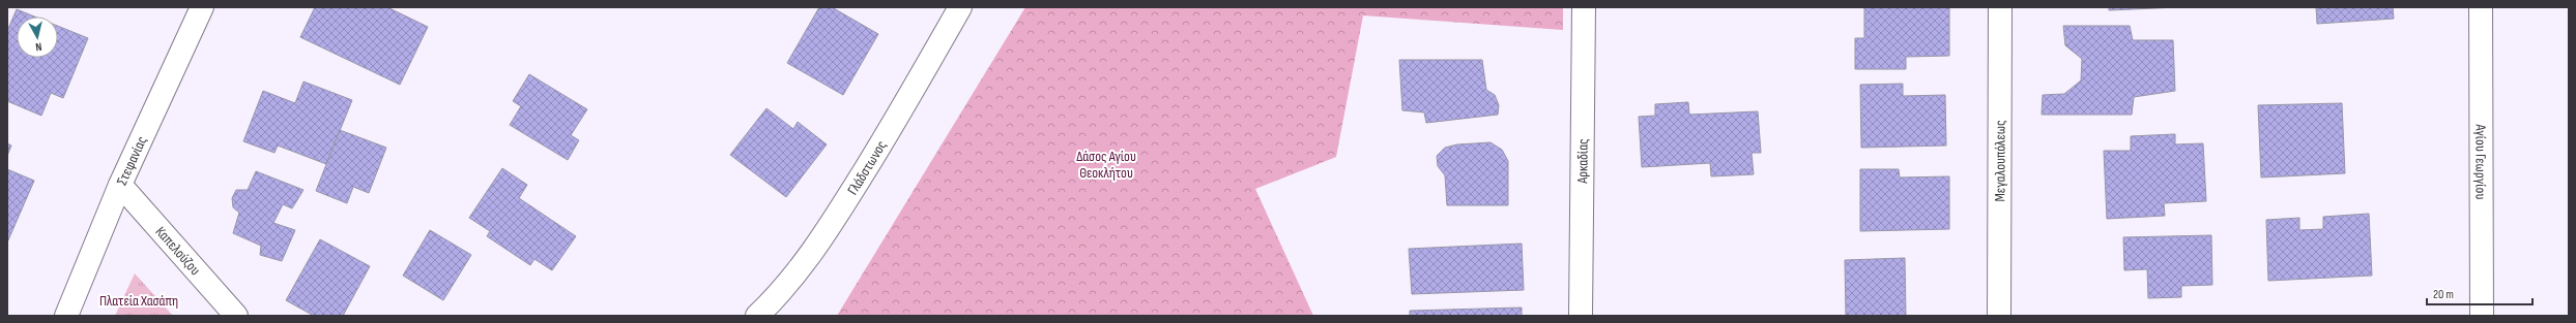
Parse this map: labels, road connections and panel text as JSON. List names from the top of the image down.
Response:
{
  "streets": {
    "street": [
      "Στεφανίας",
      "Αρκαδίας",
      "Μεγαλουπόλεως",
      "Αγίου Γεωργίου",
      "Γλάδστωνος",
      "Καπελούζου"
    ]
  },
  "crossings": [
    ["Στεφανίας", "Καπελούζου"]
  ],
  "parks": ["Δάσος Αγίου Θεοκλήτου", "Πλατεία Χασάπη"],
  "scale_bar": "20 m",
  "north": "bottom"
}
